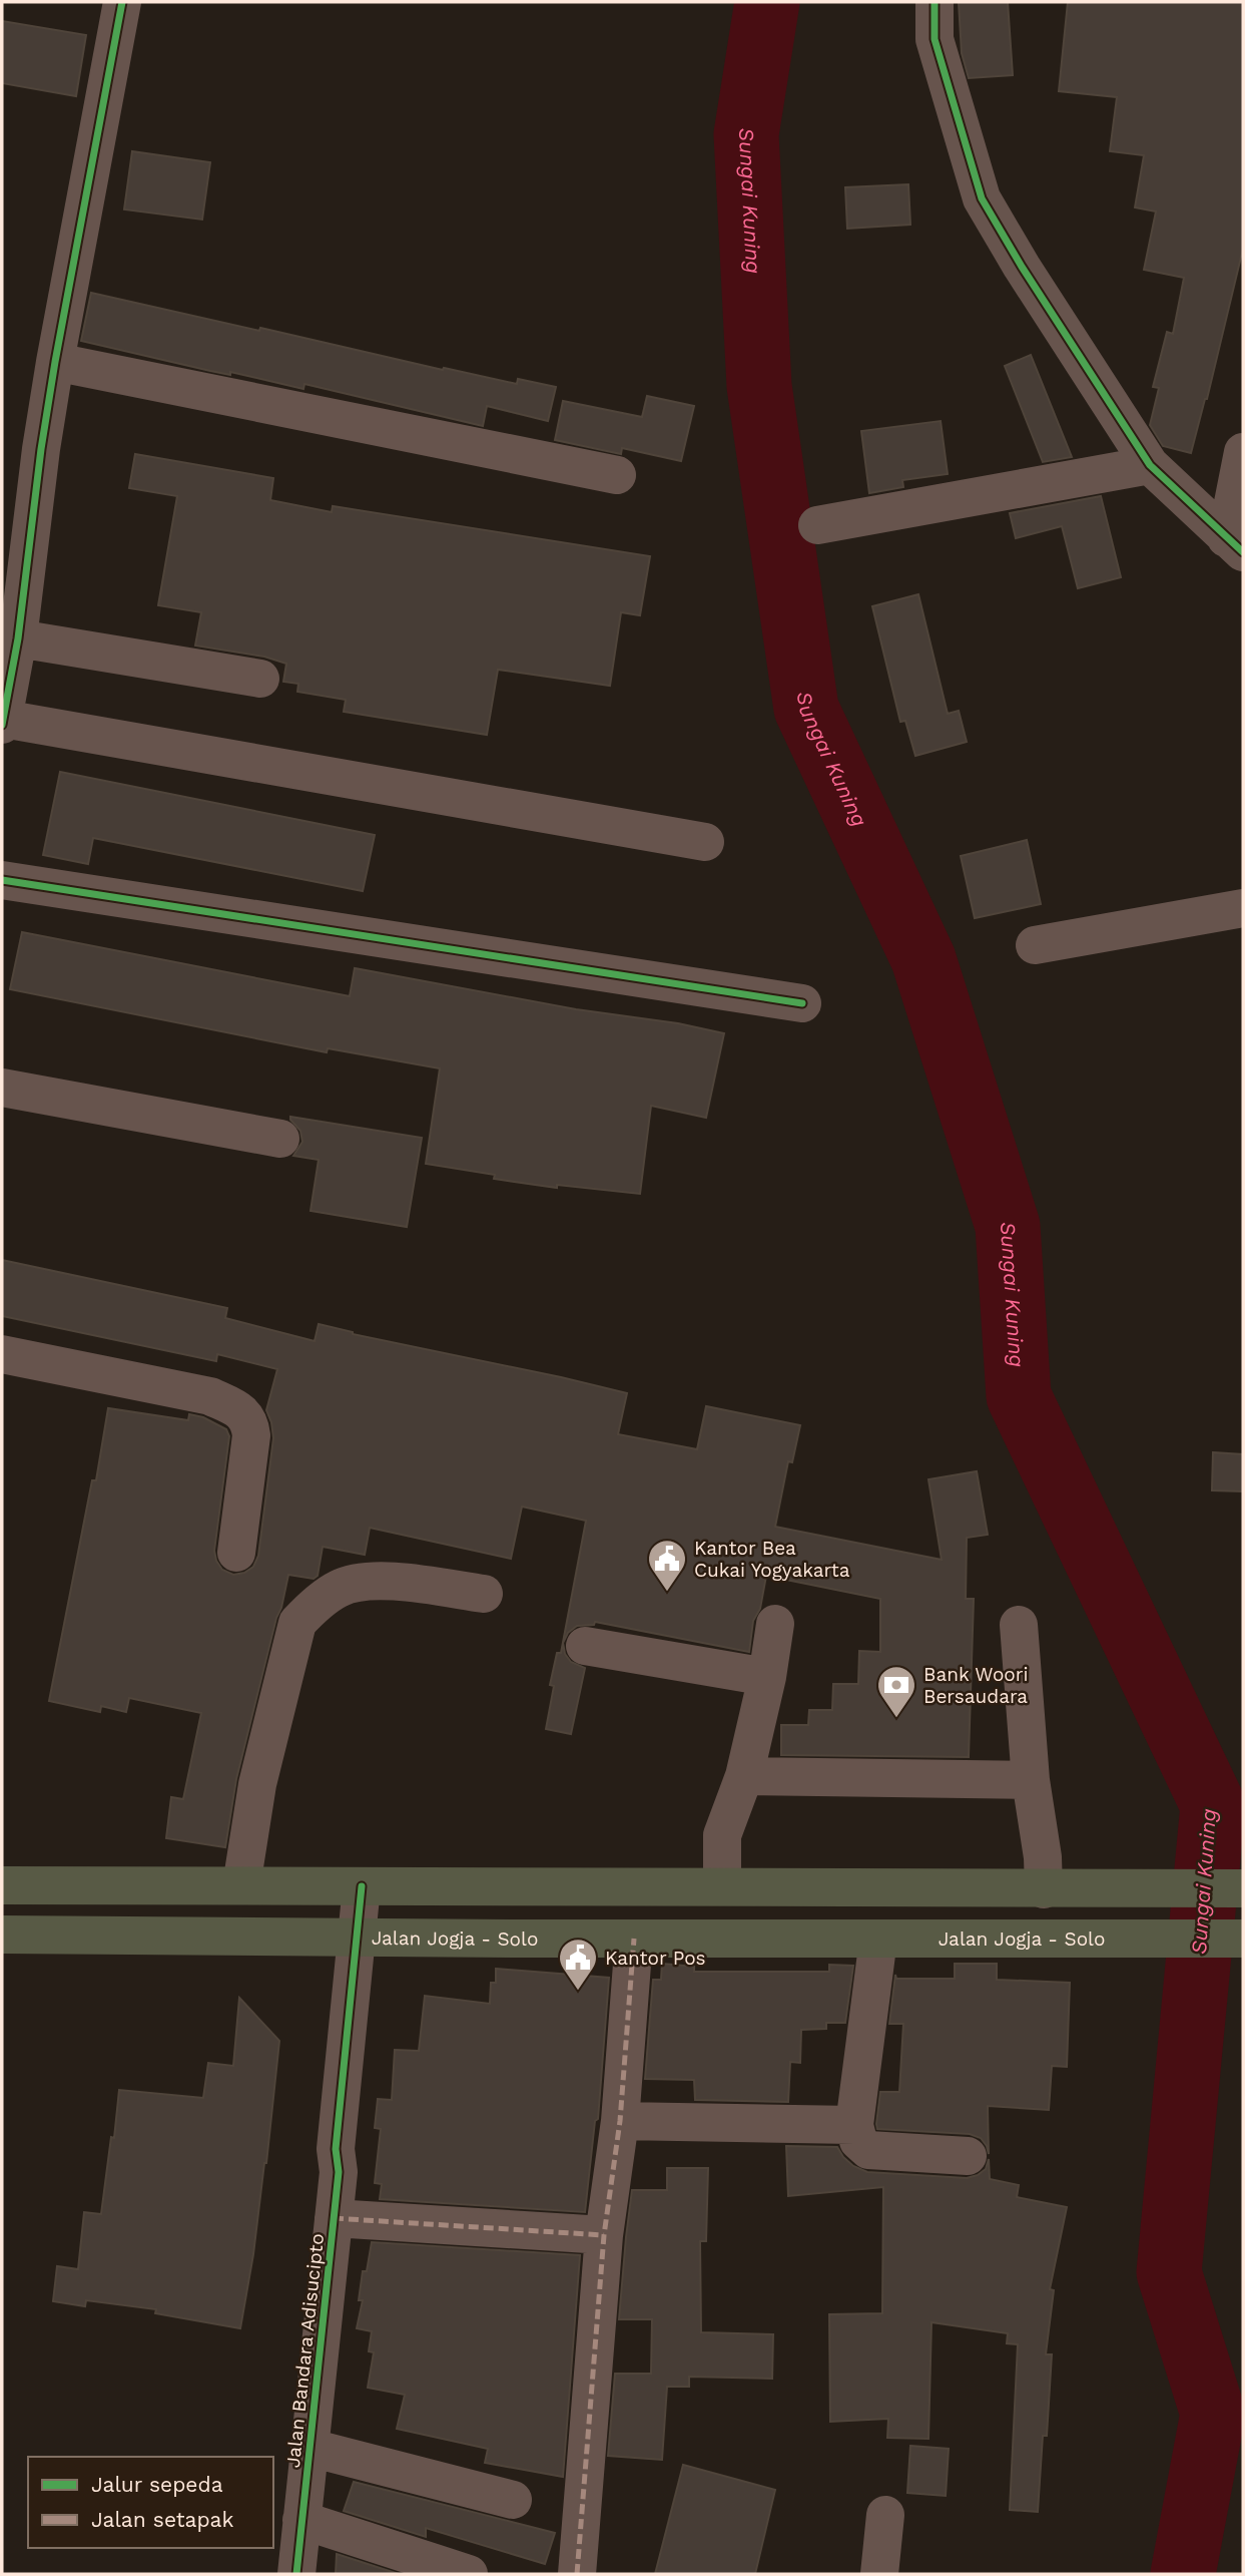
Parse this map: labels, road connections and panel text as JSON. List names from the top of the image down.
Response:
{
  "streets": {
    "highway": ["Jalan Jogja - Solo"],
    "street": ["Jalan Bandara Adisucipto"]
  },
  "crossings": [
    ["Jalan Jogja - Solo", "Jalan Bandara Adisucipto"]
  ],
  "water": ["Sungai Kuning"],
  "places": {
    "public building": ["Kantor Bea Cukai Yogyakarta", "Kantor Pos"],
    "bank": ["Bank Woori Bersaudara"]
  },
  "legend": ["Jalur sepeda", "Jalan setapak"]
}
